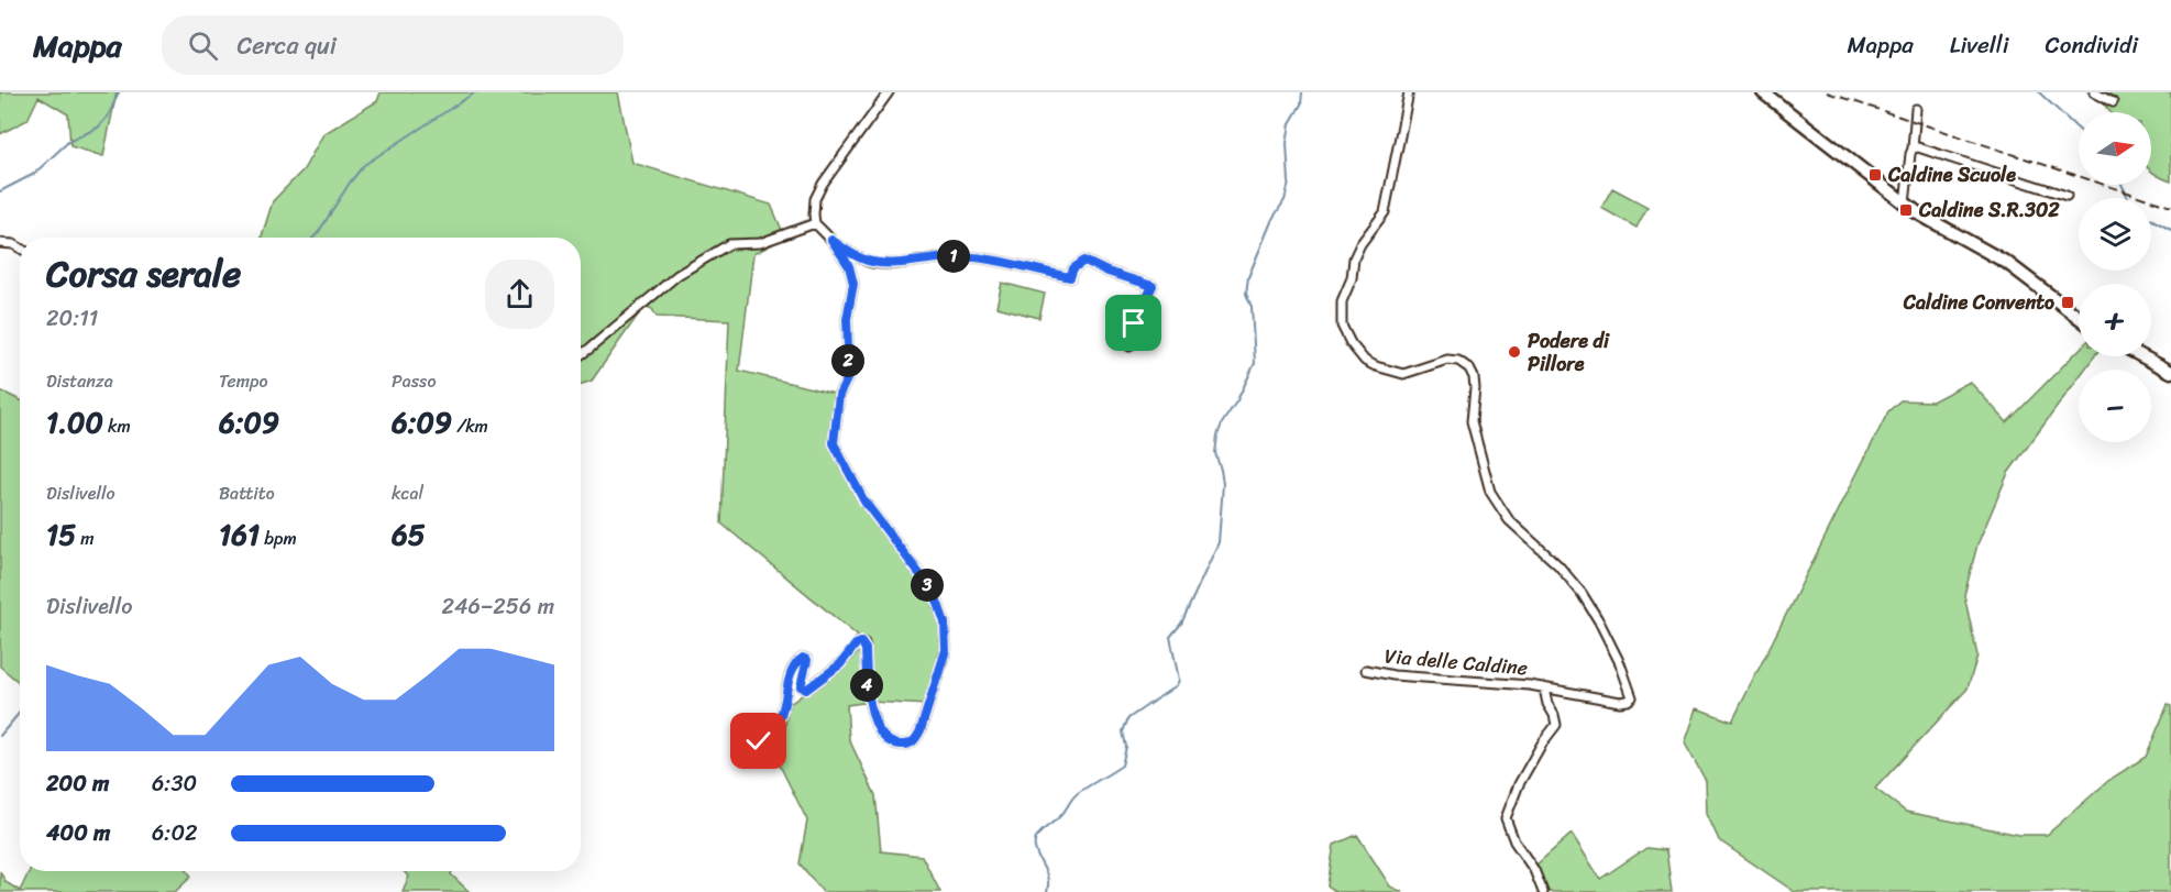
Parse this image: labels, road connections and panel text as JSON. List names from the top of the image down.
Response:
{
  "streets": {
    "street": ["Via delle Caldine"]
  },
  "places": {
    "transit": ["Caldine Scuole", "Caldine S.R.302", "Caldine Convento"],
    "other": ["Podere di Pillore"]
  },
  "north": "right",
  "page": {
    "header": "Mappa",
    "search": "Cerca qui",
    "nav": ["Mappa", "Livelli", "Condividi"],
    "map_buttons": ["+", "−"],
    "heading": ["Corsa serale", "20:11"],
    "pins": [
      "1",
      "2",
      "3",
      "4"
    ],
    "stats": [
      ["Distanza", "1.00 km"],
      ["Tempo", "6:09"],
      ["Passo", "6:09 /km"],
      ["Dislivello", "15 m"],
      ["Battito", "161 bpm"],
      ["kcal", "65"]
    ],
    "chart": ["Dislivello", "246–256 m"],
    "list": [
      {
        "name": "200 m",
        "note": "6:30"
      },
      {
        "name": "400 m",
        "note": "6:02"
      }
    ]
  }
}
